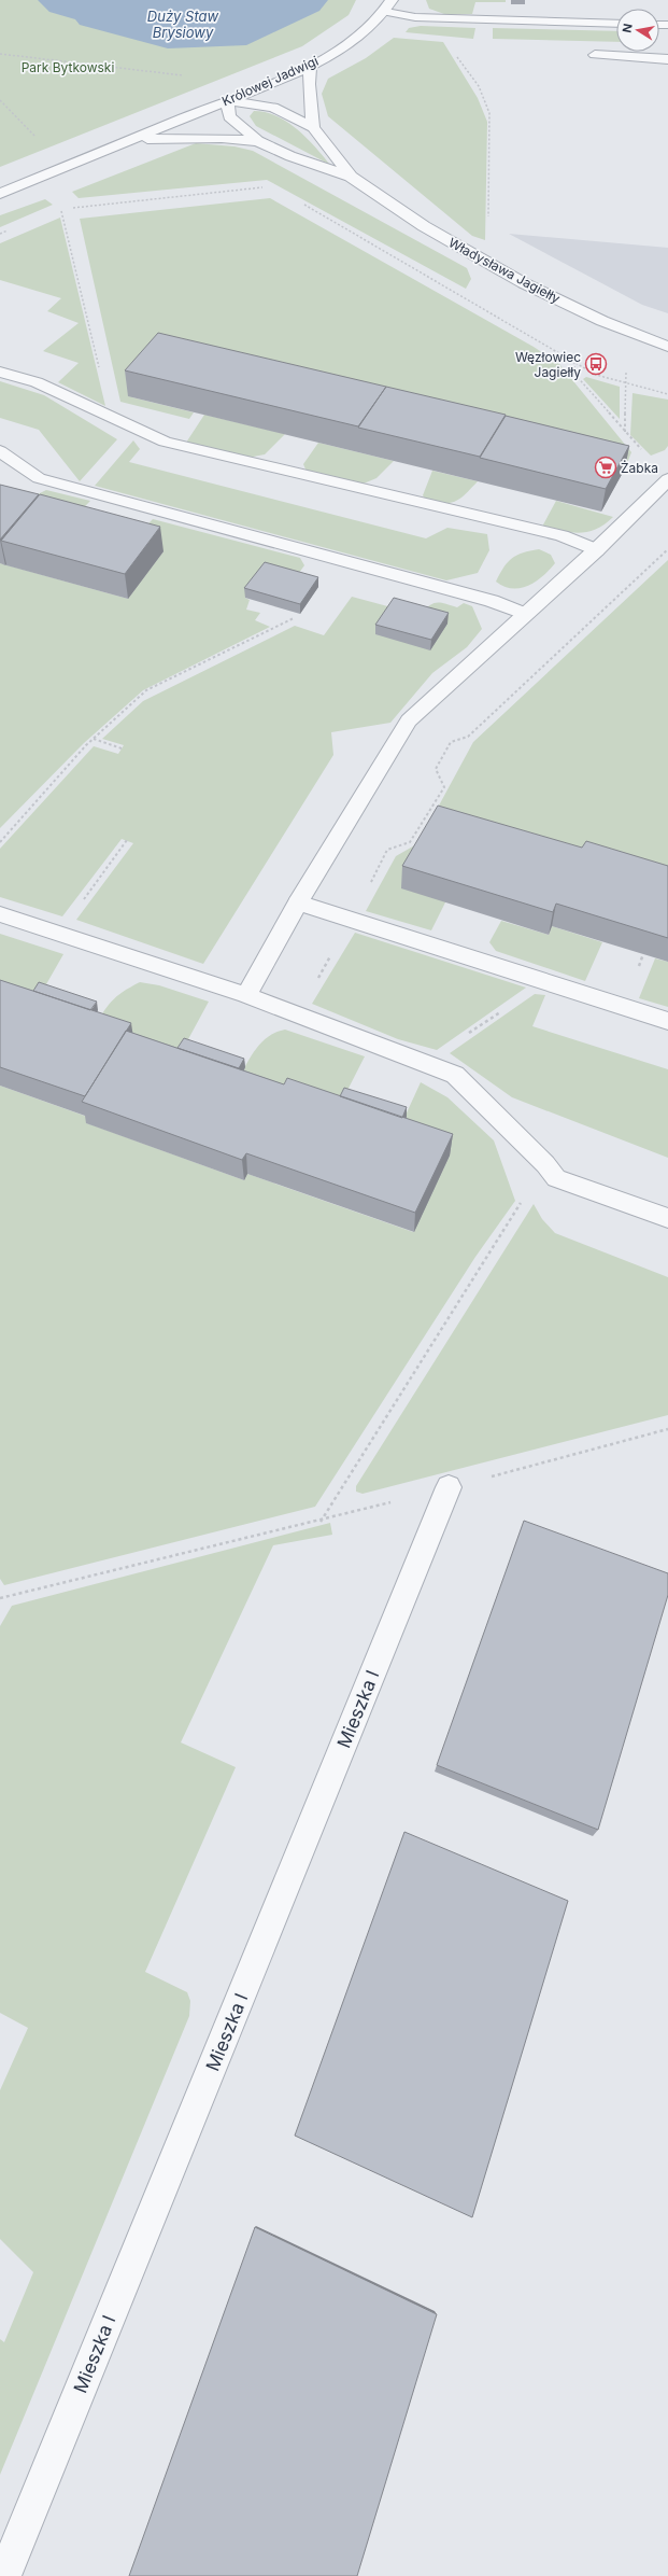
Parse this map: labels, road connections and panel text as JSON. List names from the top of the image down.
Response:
{
  "streets": {
    "street": ["Królowej Jadwigi", "Władysława Jagiełły", "Mieszka I"]
  },
  "water": ["Duży Staw Brysiowy"],
  "parks": ["Park Bytkowski"],
  "places": {
    "bus stop": ["Węzłowiec Jagiełły"],
    "supermarket": ["Żabka"]
  },
  "north": "left"
}
